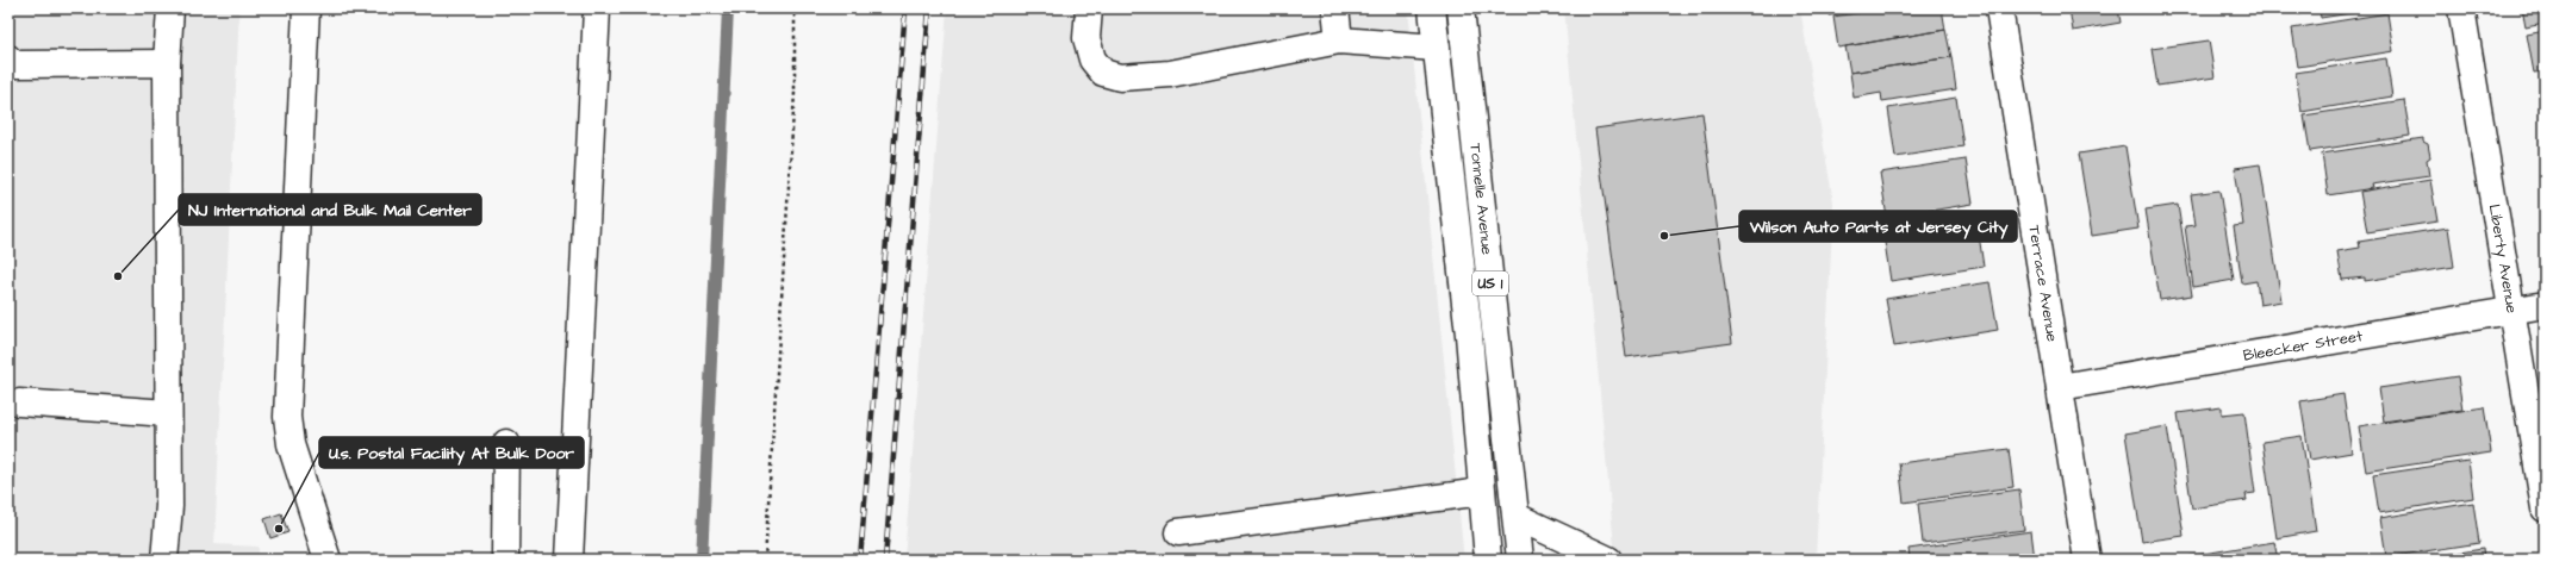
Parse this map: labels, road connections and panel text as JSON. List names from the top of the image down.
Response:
{
  "streets": {
    "main road": [
      "Tonnelle Avenue",
      "Liberty Avenue",
      "US 1",
      "Terrace Avenue",
      "Bleecker Street"
    ]
  },
  "crossings": [
    ["Liberty Avenue", "Bleecker Street"],
    ["Terrace Avenue", "Bleecker Street"]
  ],
  "places": ["Wilson Auto Parts at Jersey City", "NJ International and Bulk Mail Center", "U.s. Postal Facility At Bulk Door"]
}
